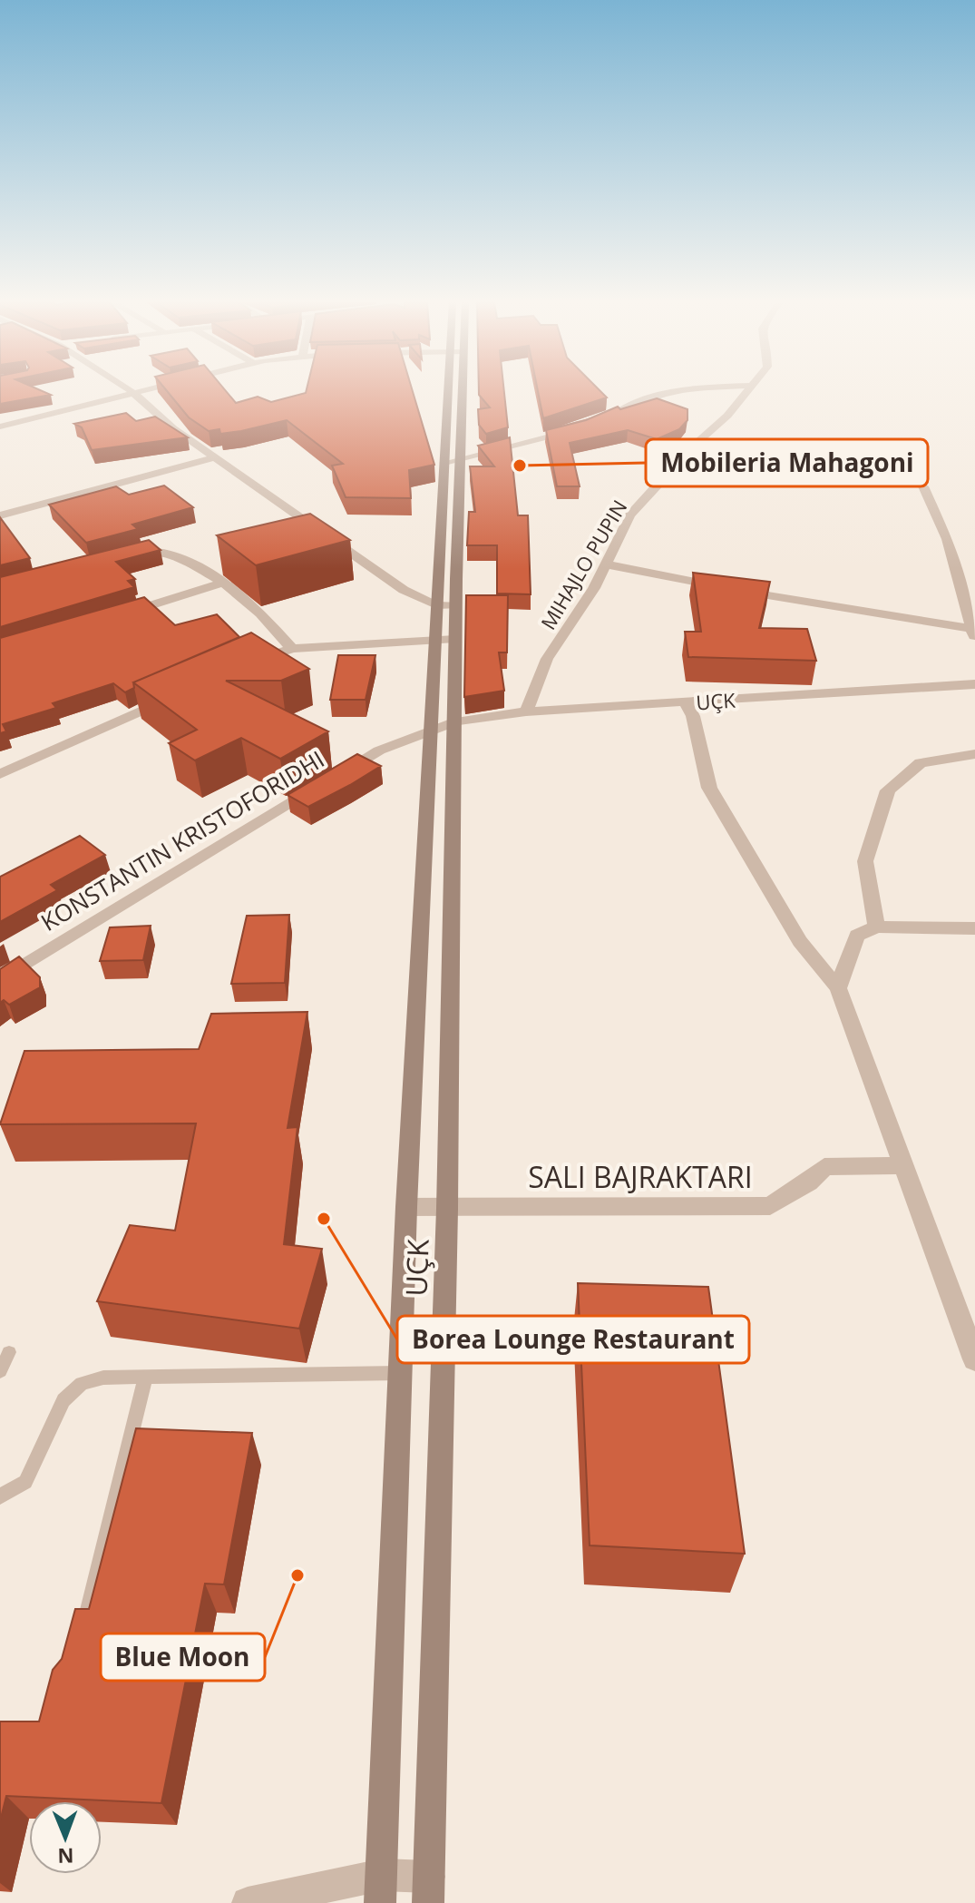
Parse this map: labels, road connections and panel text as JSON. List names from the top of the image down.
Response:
{
  "streets": {
    "main road": ["UÇK"],
    "street": ["MIHAJLO PUPIN", "KONSTANTIN KRISTOFORIDHI", "SALI BAJRAKTARI"]
  },
  "crossings": [
    ["MIHAJLO PUPIN", "UÇK"],
    ["UÇK", "KONSTANTIN KRISTOFORIDHI"],
    ["UÇK", "SALI BAJRAKTARI"]
  ],
  "places": ["Mobileria Mahagoni", "Borea Lounge Restaurant", "Blue Moon"],
  "north": "bottom"
}
